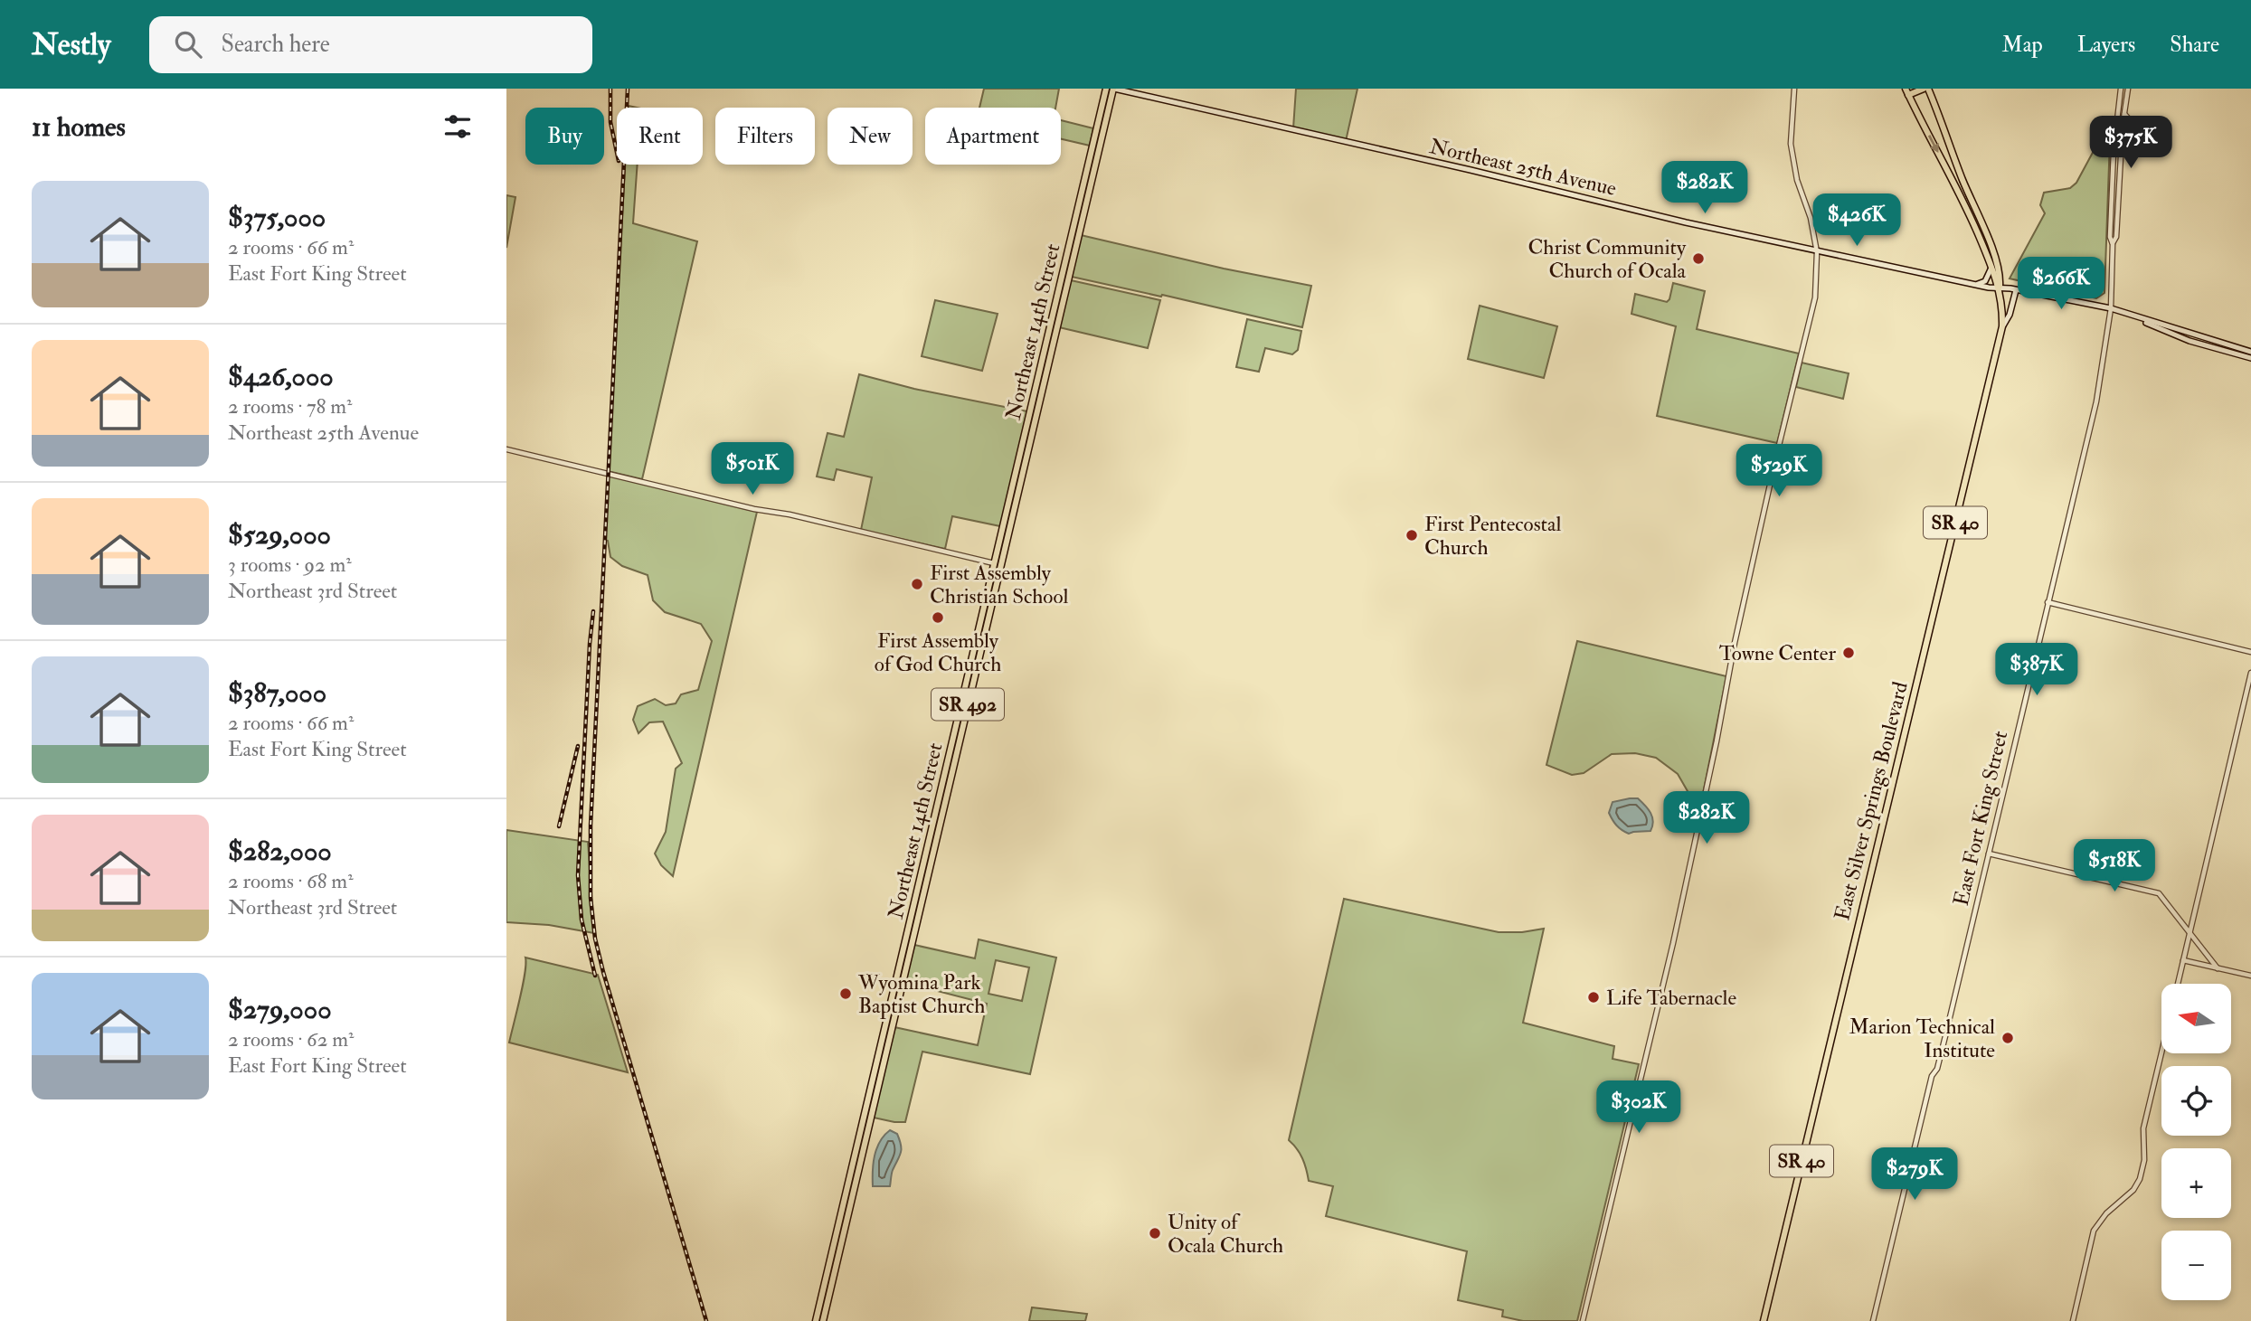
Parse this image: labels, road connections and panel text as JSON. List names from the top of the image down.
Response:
{
  "streets": {
    "main road": [
      "Northeast 25th Avenue",
      "Northeast 14th Street",
      "SR 40",
      "SR 492",
      "East Silver Springs Boulevard"
    ],
    "street": ["East Fort King Street"]
  },
  "crossings": [
    ["Northeast 25th Avenue", "Northeast 14th Street"],
    ["Northeast 25th Avenue", "East Silver Springs Boulevard"],
    ["Northeast 25th Avenue", "East Fort King Street"]
  ],
  "places": [
    "Christ Community Church of Ocala",
    "First Pentecostal Church",
    "First Assembly Christian School",
    "First Assembly of God Church",
    "Towne Center",
    "Wyomina Park Baptist Church",
    "Life Tabernacle",
    "Marion Technical Institute",
    "Unity of Ocala Church"
  ],
  "north": "left",
  "page": {
    "header": "Nestly",
    "search": "Search here",
    "nav": ["Map", "Layers", "Share"],
    "heading": "11 homes",
    "chip": [
      "Buy",
      "Rent",
      "Filters",
      "New",
      "Apartment"
    ],
    "price": [
      "$375K",
      "$282K",
      "$426K",
      "$266K",
      "$501K",
      "$529K",
      "$387K",
      "$282K",
      "$518K",
      "$302K",
      "$279K"
    ],
    "list": [
      {
        "name": "$375,000",
        "note": "2 rooms · 66 m² · East Fort King Street"
      },
      {
        "name": "$426,000",
        "note": "2 rooms · 78 m² · Northeast 25th Avenue"
      },
      {
        "name": "$529,000",
        "note": "3 rooms · 92 m² · Northeast 3rd Street"
      },
      {
        "name": "$387,000",
        "note": "2 rooms · 66 m² · East Fort King Street"
      },
      {
        "name": "$282,000",
        "note": "2 rooms · 68 m² · Northeast 3rd Street"
      },
      {
        "name": "$279,000",
        "note": "2 rooms · 62 m² · East Fort King Street"
      }
    ],
    "map_buttons": ["+", "−"]
  }
}
